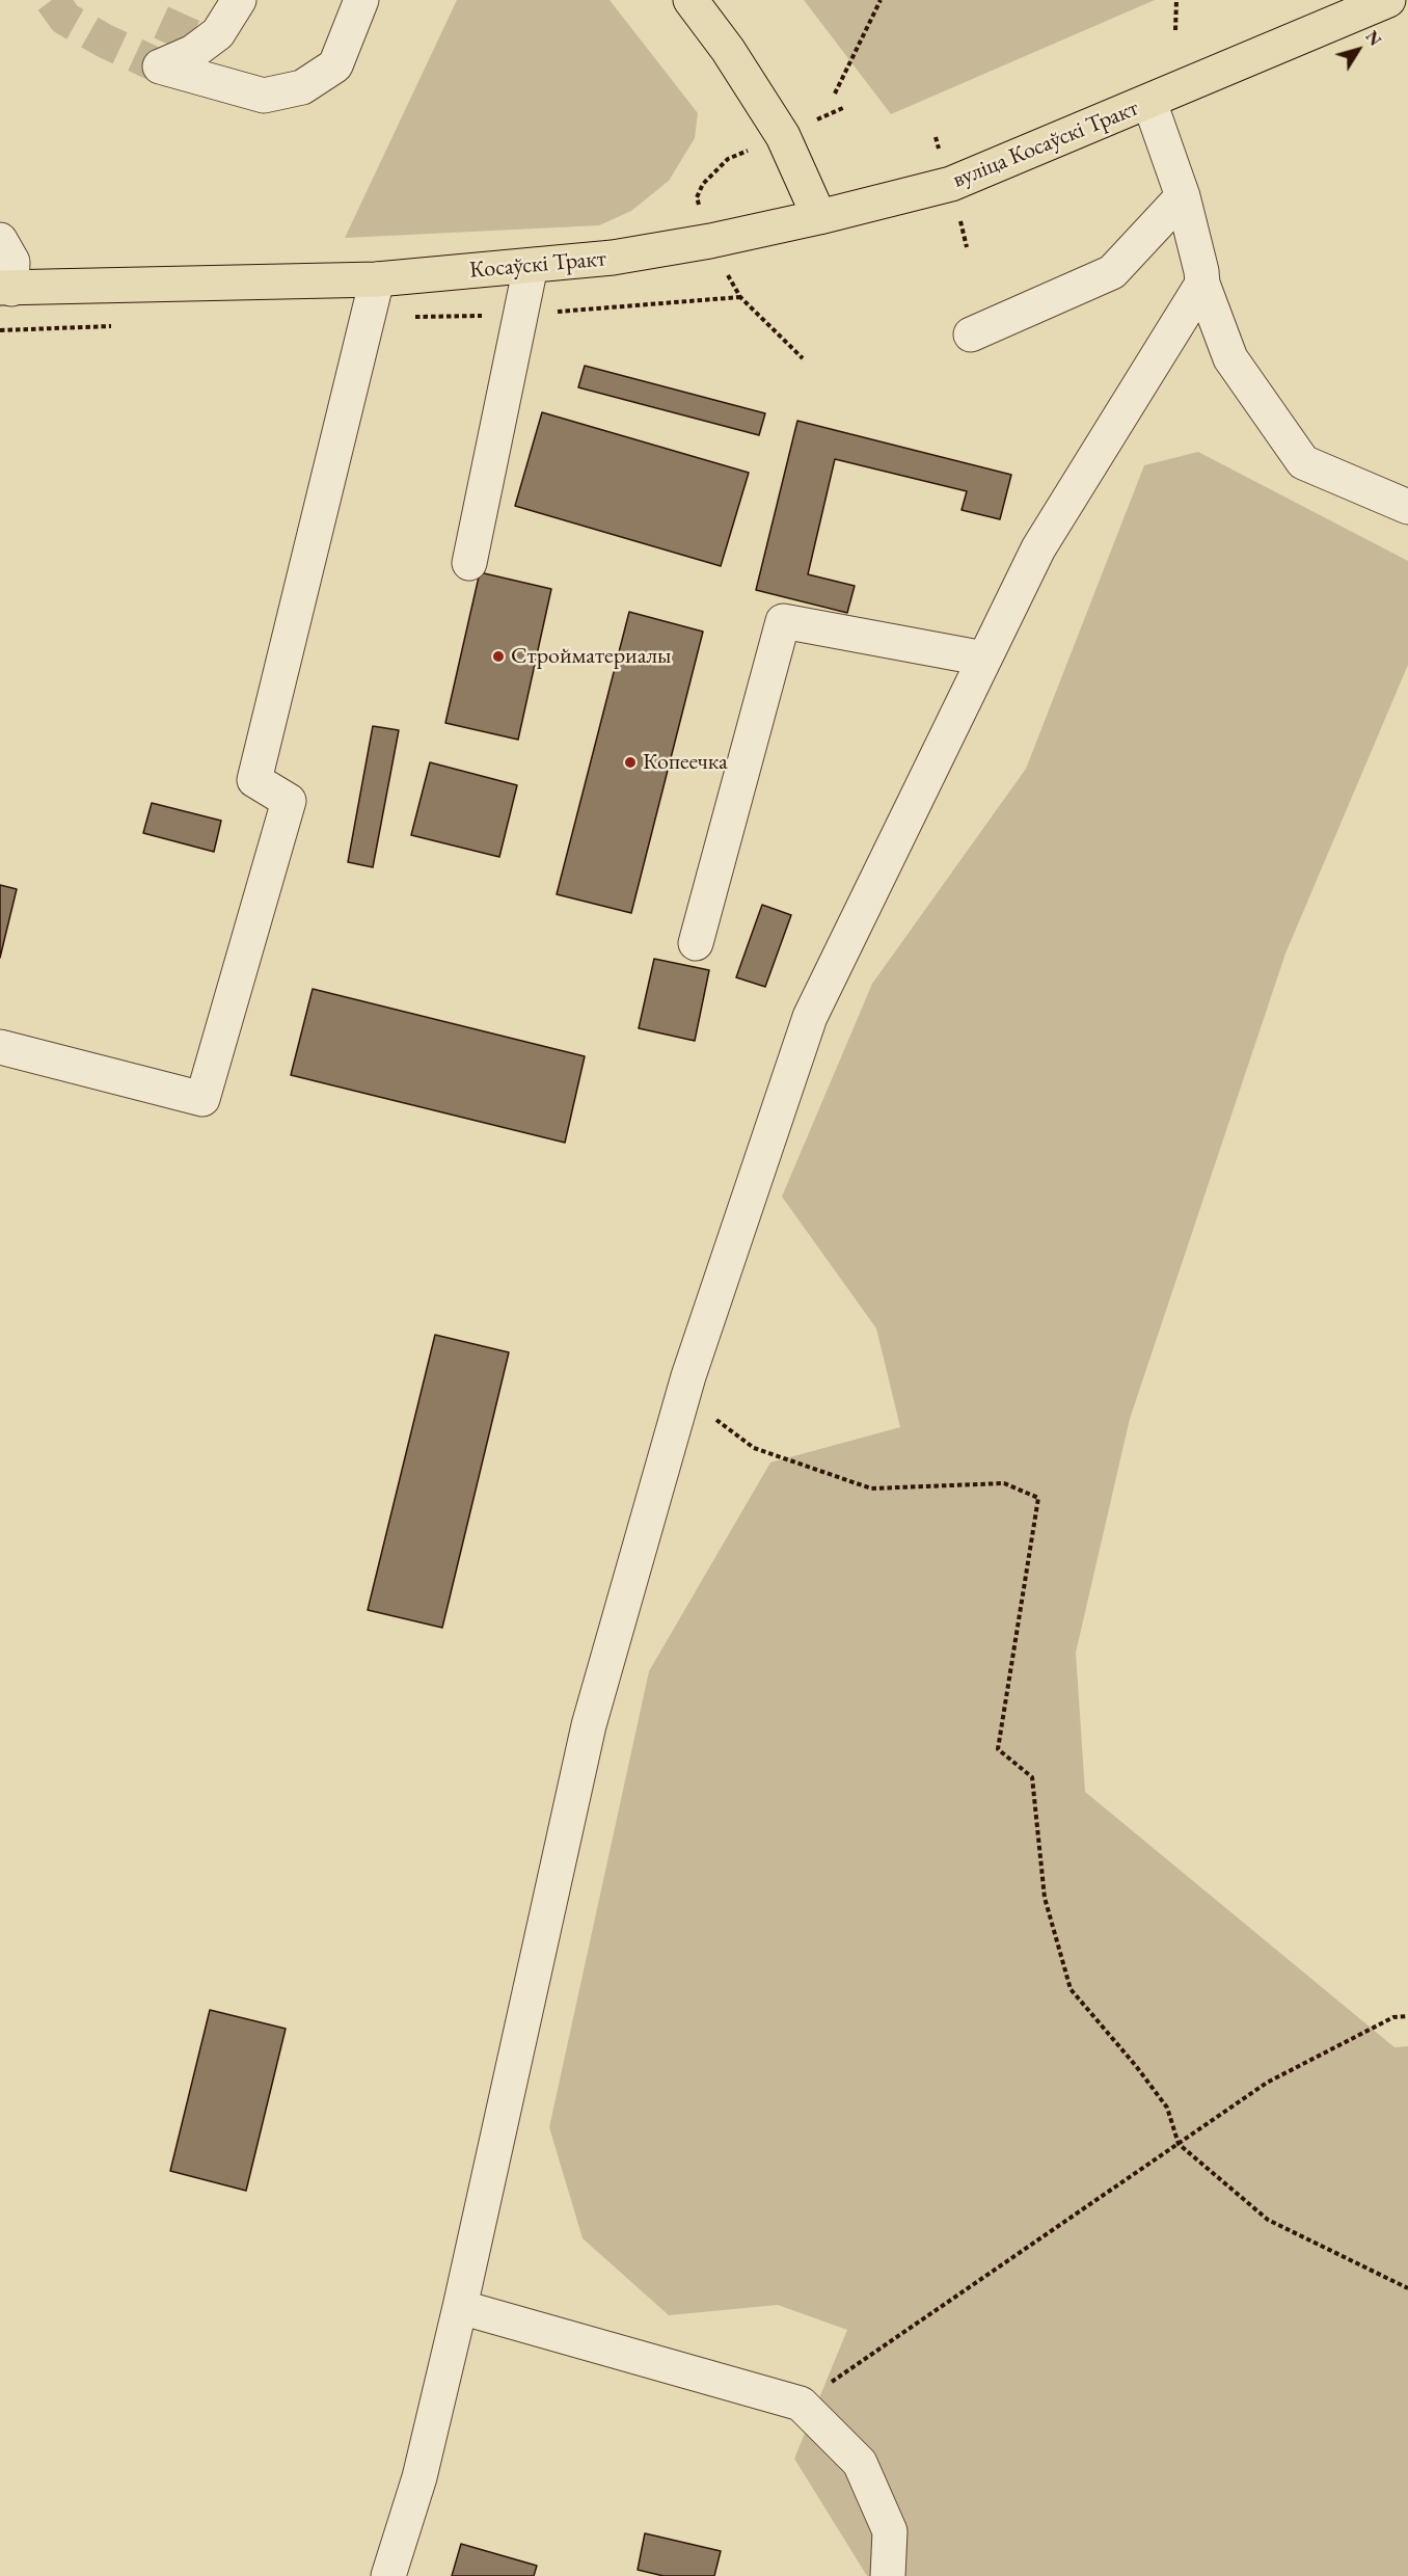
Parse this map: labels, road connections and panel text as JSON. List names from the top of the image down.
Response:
{
  "streets": {
    "main road": ["вуліца Косаўскі Тракт", "Косаўскі Тракт"]
  },
  "crossings": [
    ["вуліца Косаўскі Тракт", "Косаўскі Тракт"]
  ],
  "places": ["Стройматериалы", "Копеечка"],
  "north": "top right"
}
